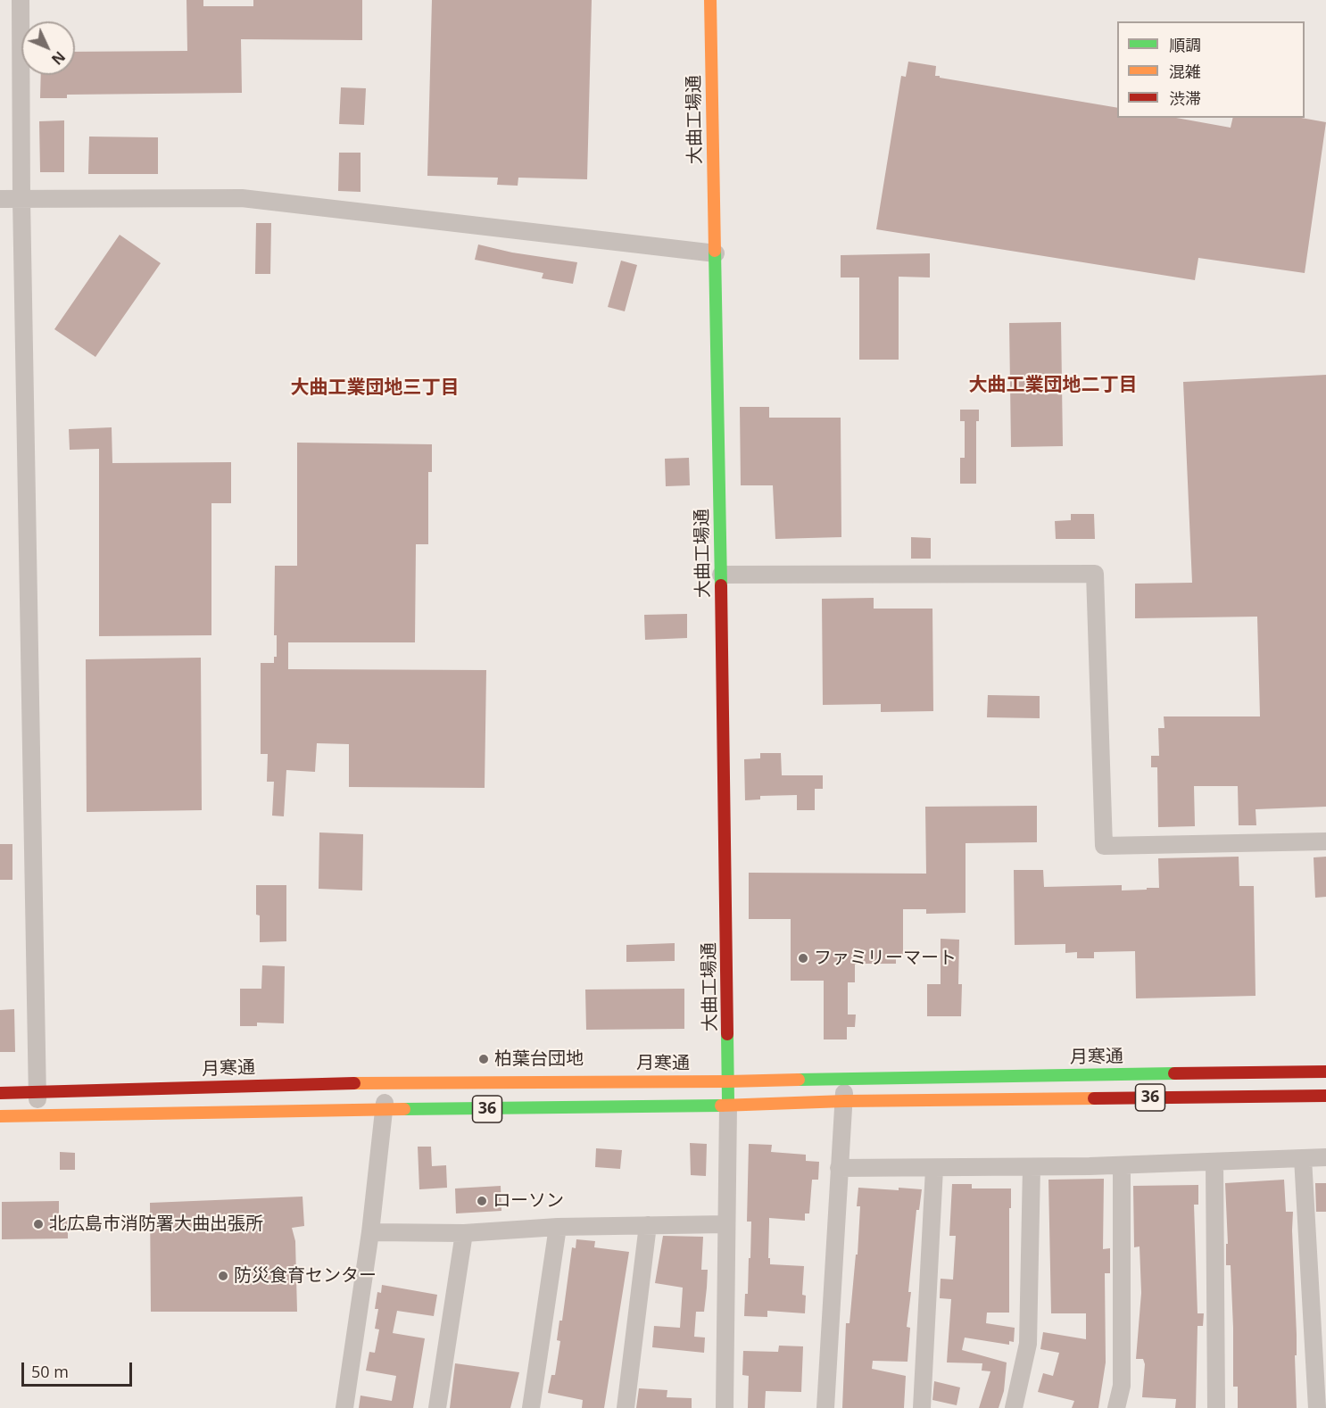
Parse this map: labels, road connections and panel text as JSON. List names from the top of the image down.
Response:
{
  "streets": {
    "main road": ["大曲工場通", "月寒通", "36"]
  },
  "crossings": [
    ["大曲工場通", "月寒通"],
    ["大曲工場通", "36"]
  ],
  "districts": ["大曲工業団地二丁目", "大曲工業団地三丁目"],
  "places": [
    "ファミリーマート",
    "柏葉台団地",
    "ローソン",
    "北広島市消防署大曲出張所",
    "防災食育センター"
  ],
  "legend": ["順調", "混雑", "渋滞"],
  "scale_bar": "50 m",
  "north": "bottom right"
}
